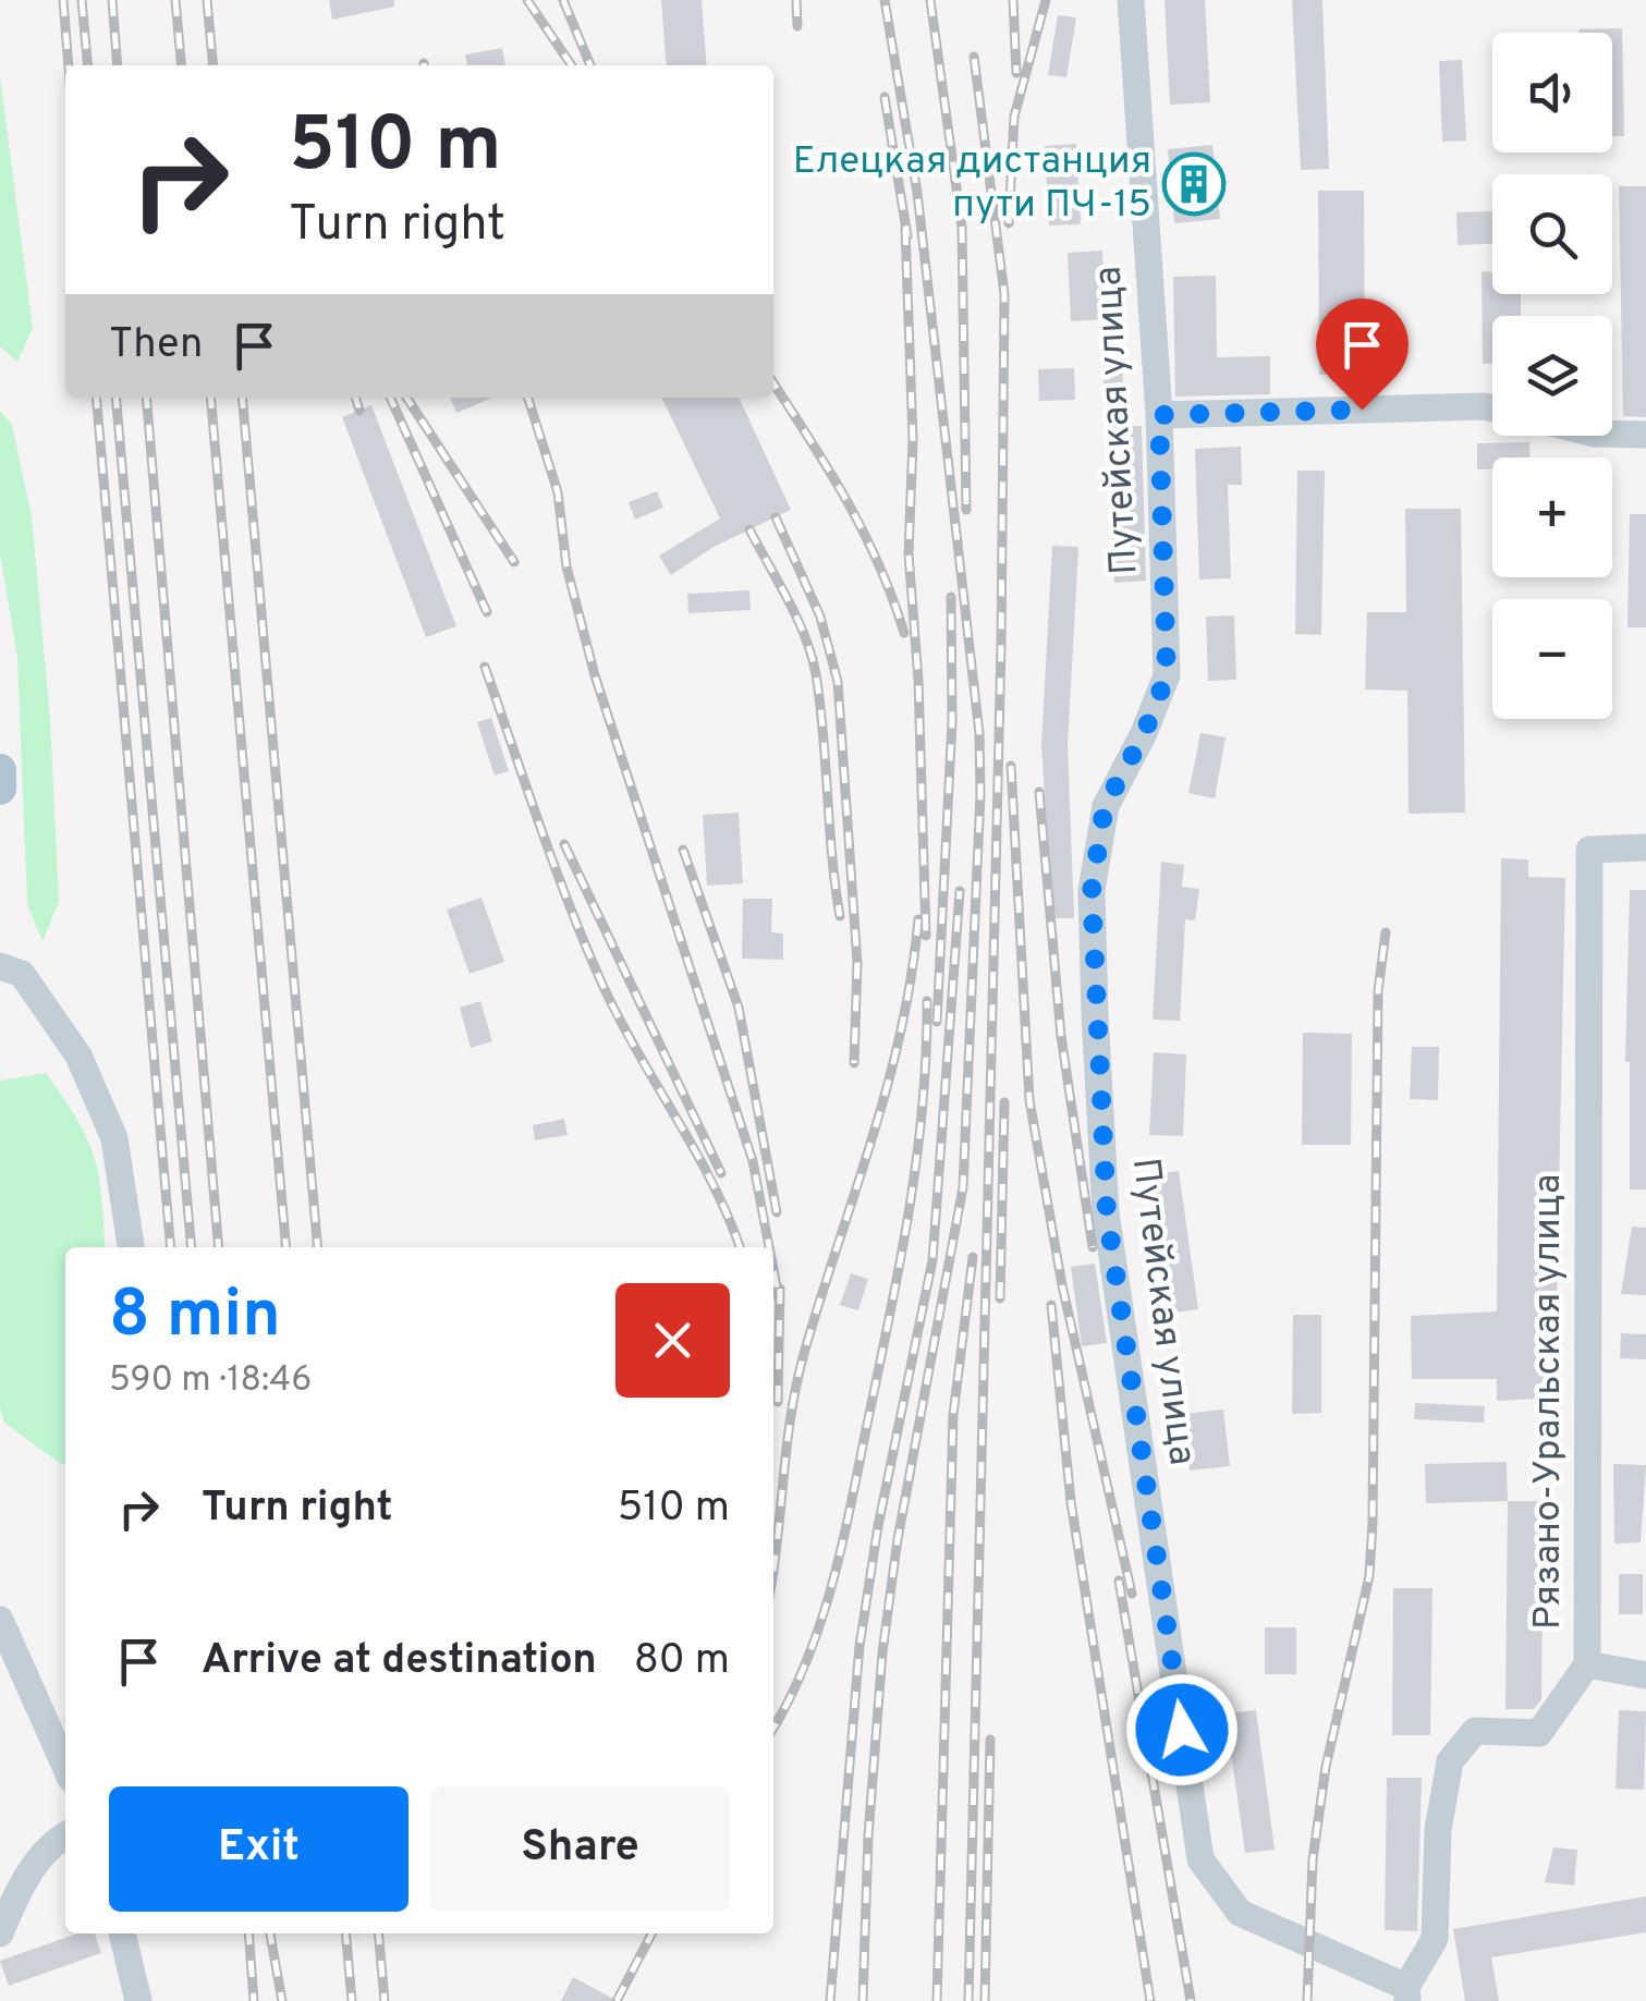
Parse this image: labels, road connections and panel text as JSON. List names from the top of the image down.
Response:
{
  "streets": {
    "street": ["Путейская улица", "Рязано-Уральская улица"]
  },
  "crossings": [
    ["Путейская улица", "Рязано-Уральская улица"]
  ],
  "places": {
    "building": ["Елецкая дистанция пути ПЧ-15"]
  },
  "page": {
    "map_buttons": ["+", "−"],
    "turn": ["510 m", "Turn right"],
    "then": "Then",
    "heading": ["8 min", "590 m · 18:46"],
    "list": [
      {
        "name": "Turn right",
        "value": "510 m"
      },
      {
        "name": "Arrive at destination",
        "value": "80 m"
      }
    ],
    "buttons": ["Exit", "Share"]
  }
}
